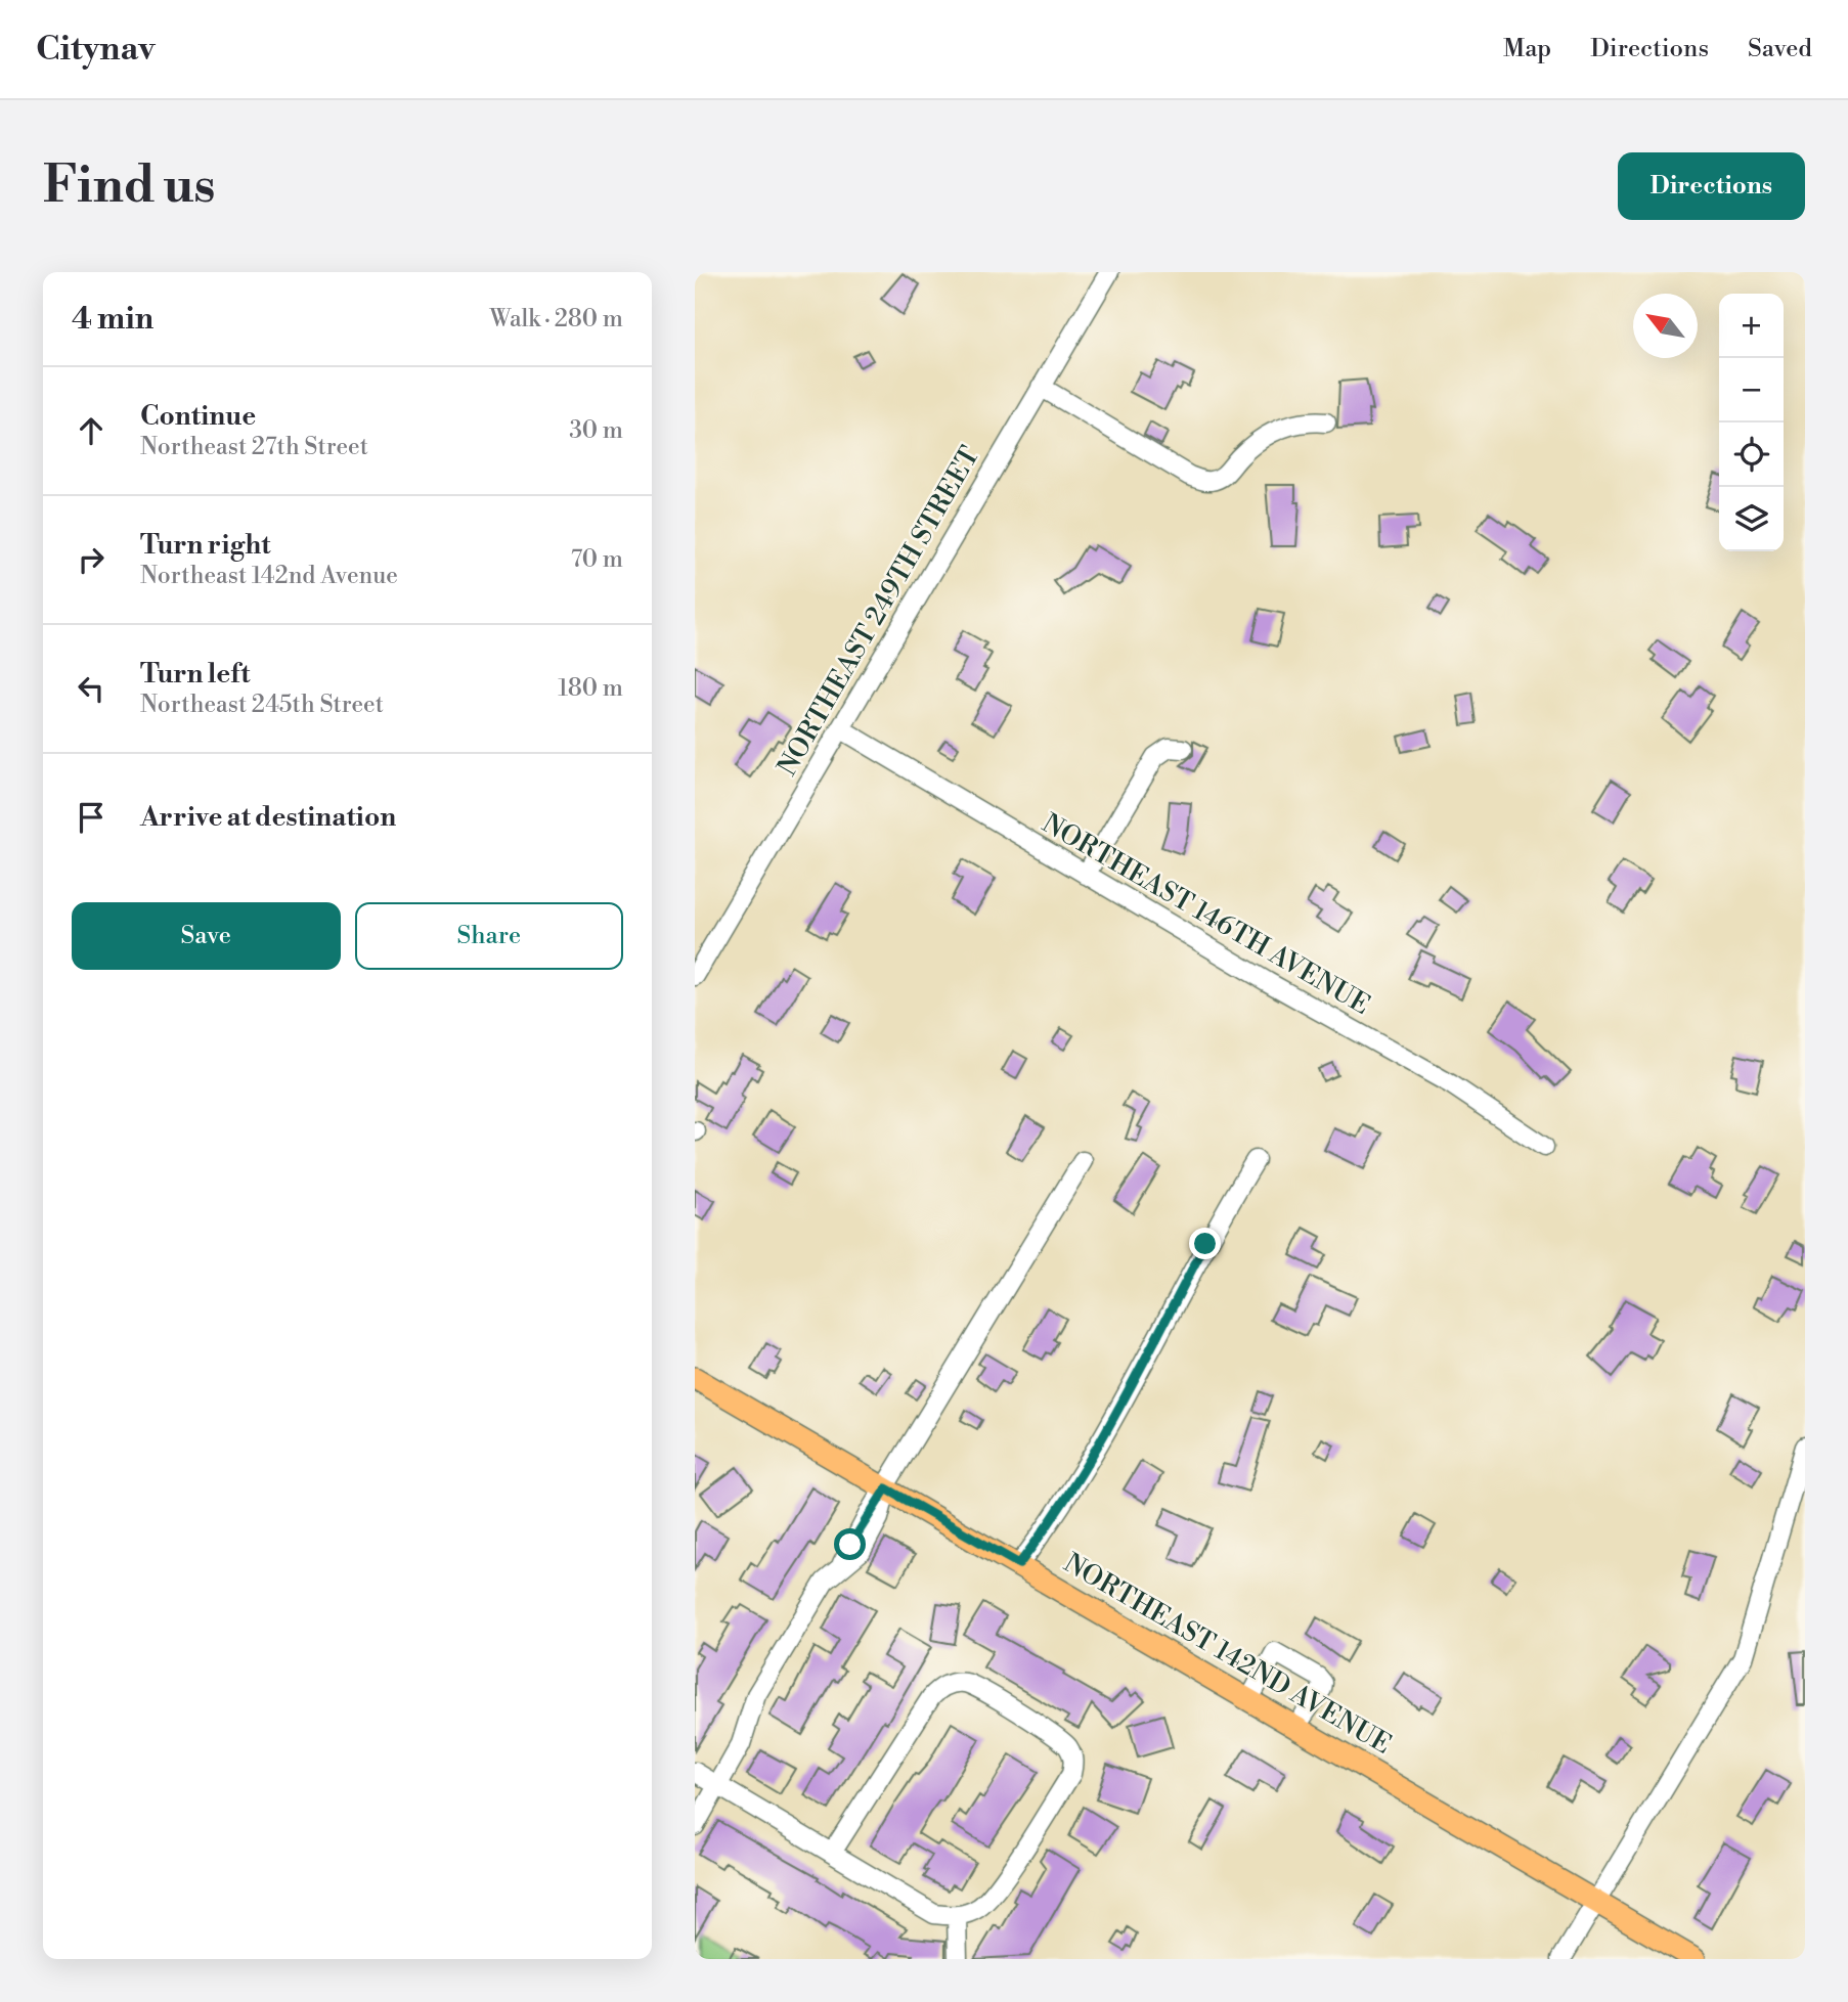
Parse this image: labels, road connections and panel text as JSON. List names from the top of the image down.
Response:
{
  "streets": {
    "main road": ["NORTHEAST 142ND AVENUE"],
    "street": ["NORTHEAST 249TH STREET", "NORTHEAST 146TH AVENUE"]
  },
  "crossings": [
    ["NORTHEAST 249TH STREET", "NORTHEAST 146TH AVENUE"]
  ],
  "north": "top left",
  "page": {
    "header": "Citynav",
    "nav": ["Map", "Directions", "Saved"],
    "buttons": [
      "Directions",
      ["Save", "Share"]
    ],
    "title": "Find us",
    "heading": ["4 min", "Walk · 280 m"],
    "map_buttons": ["+", "−"],
    "list": [
      ["Continue", "Northeast 27th Street", "30 m"],
      ["Turn right", "Northeast 142nd Avenue", "70 m"],
      ["Turn left", "Northeast 245th Street", "180 m"],
      "Arrive at destination"
    ]
  }
}
